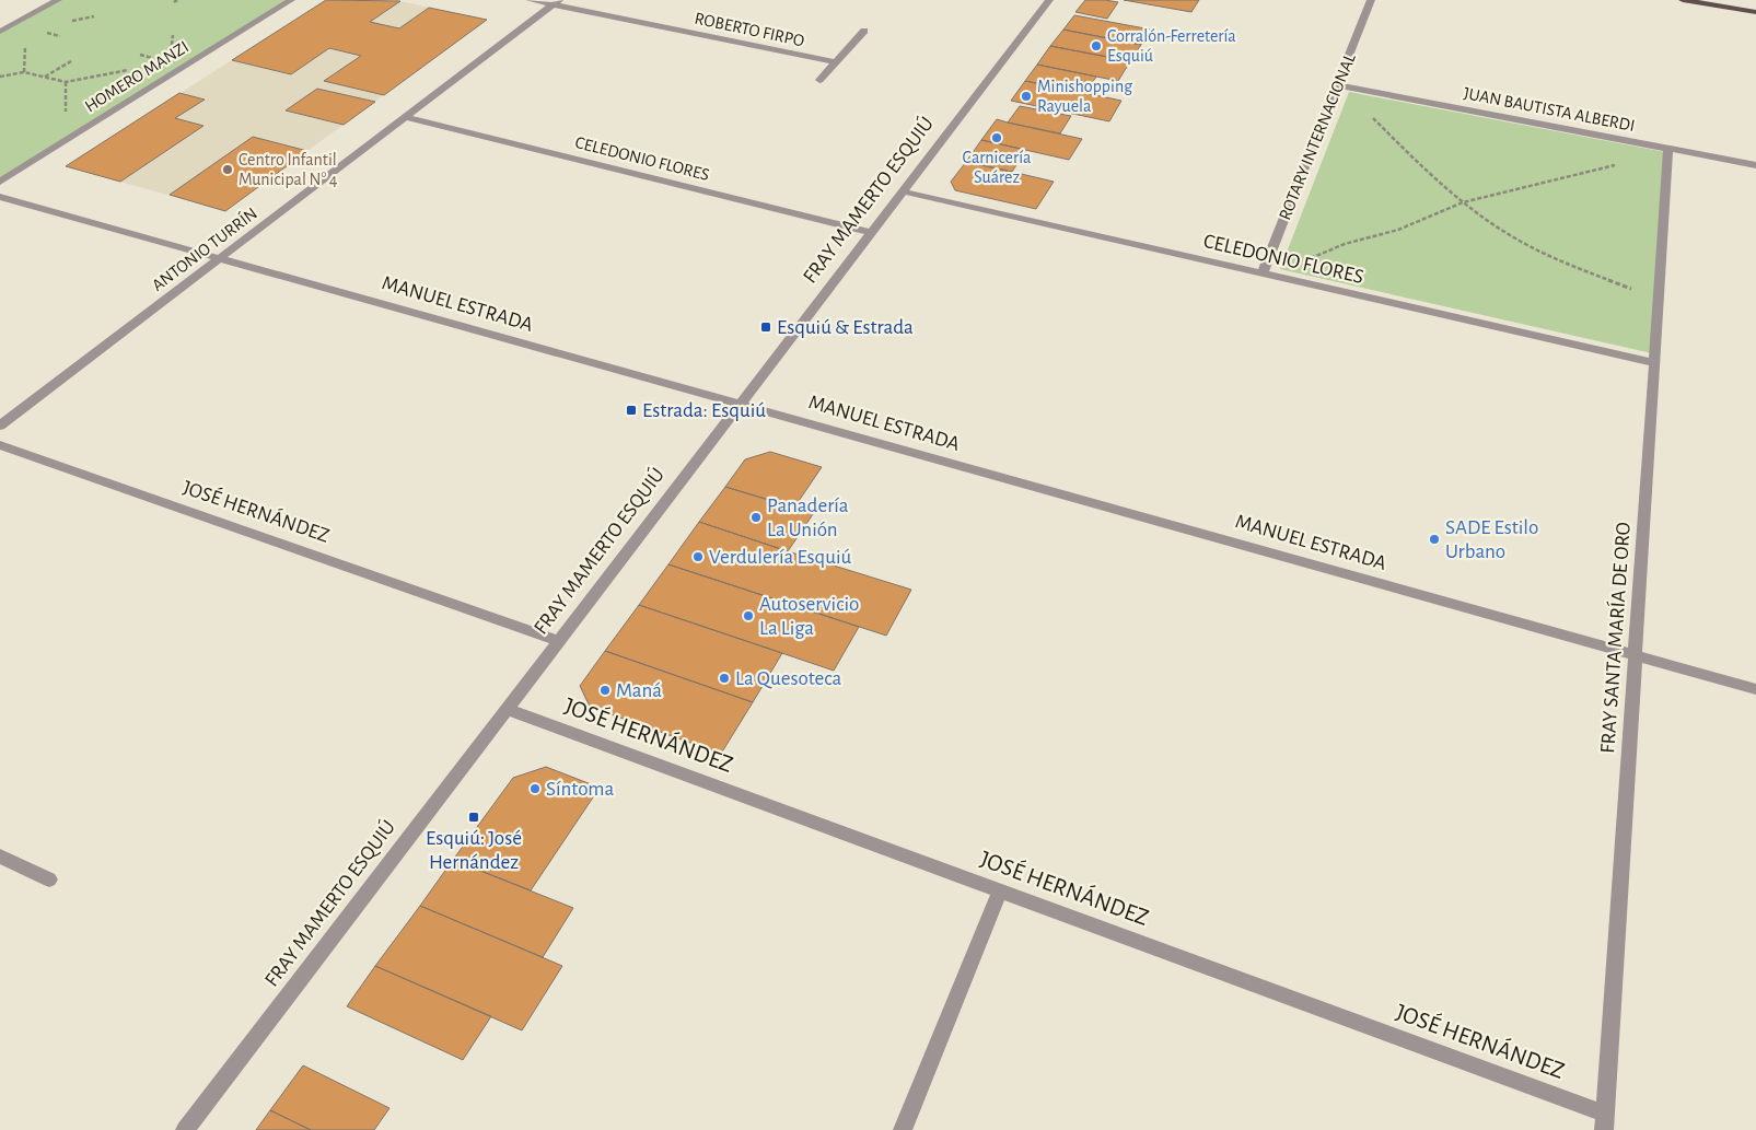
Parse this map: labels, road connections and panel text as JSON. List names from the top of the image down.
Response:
{
  "streets": {
    "street": [
      "ROBERTO FIRPO",
      "HOMERO MANZI",
      "JUAN BAUTISTA ALBERDI",
      "ROTARY INTERNACIONAL",
      "CELEDONIO FLORES",
      "FRAY MAMERTO ESQUIÚ",
      "ANTONIO TURRÍN",
      "MANUEL ESTRADA",
      "JOSÉ HERNÁNDEZ",
      "FRAY SANTA MARÍA DE ORO"
    ]
  },
  "crossings": [
    ["ROBERTO FIRPO", "ANTONIO TURRÍN"],
    ["JUAN BAUTISTA ALBERDI", "ROTARY INTERNACIONAL"],
    ["JUAN BAUTISTA ALBERDI", "FRAY SANTA MARÍA DE ORO"],
    ["ROTARY INTERNACIONAL", "CELEDONIO FLORES"],
    ["CELEDONIO FLORES", "FRAY MAMERTO ESQUIÚ"],
    ["CELEDONIO FLORES", "ANTONIO TURRÍN"],
    ["CELEDONIO FLORES", "FRAY SANTA MARÍA DE ORO"],
    ["FRAY MAMERTO ESQUIÚ", "MANUEL ESTRADA"],
    ["FRAY MAMERTO ESQUIÚ", "JOSÉ HERNÁNDEZ"],
    ["ANTONIO TURRÍN", "MANUEL ESTRADA"],
    ["MANUEL ESTRADA", "FRAY SANTA MARÍA DE ORO"],
    ["JOSÉ HERNÁNDEZ", "FRAY SANTA MARÍA DE ORO"]
  ],
  "places": {
    "other": [
      "Corralón-Ferretería Esquiú",
      "Minishopping Rayuela",
      "Carnicería Suárez",
      "Centro Infantil Municipal N° 4",
      "Panadería La Unión",
      "SADE Estilo Urbano",
      "Verdulería Esquiú",
      "Autoservicio La Liga",
      "La Quesoteca",
      "Maná",
      "Síntoma"
    ],
    "transit": ["Esquiú & Estrada", "Estrada: Esquiú", "Esquiú: José Hernández"]
  }
}
